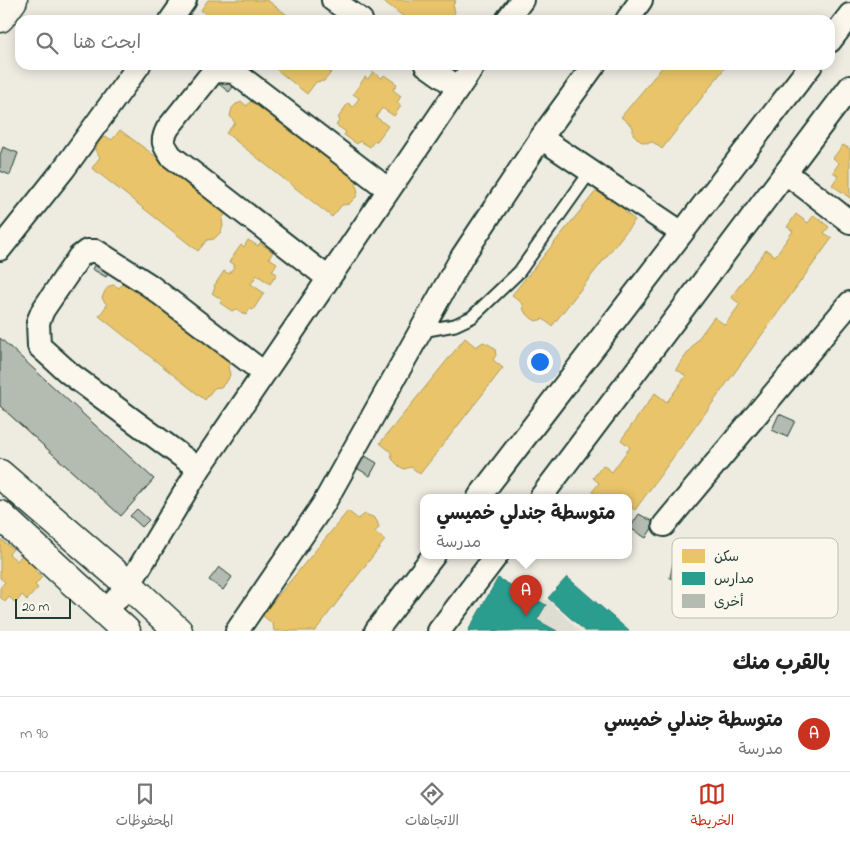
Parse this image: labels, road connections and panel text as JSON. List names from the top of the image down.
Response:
{
  "legend": ["سكن", "مدارس", "أخرى"],
  "scale_bar": "20 m",
  "page": {
    "search": "ابحث هنا",
    "popup": ["متوسطة جندلي خميسي", "مدرسة"],
    "pins": "A",
    "scale": "20 m",
    "heading": "بالقرب منك",
    "list": [
      {
        "mark": "A",
        "name": "متوسطة جندلي خميسي",
        "note": "مدرسة",
        "value": "90 m"
      }
    ],
    "nav": ["الخريطة", "الاتجاهات", "المحفوظات"]
  }
}
